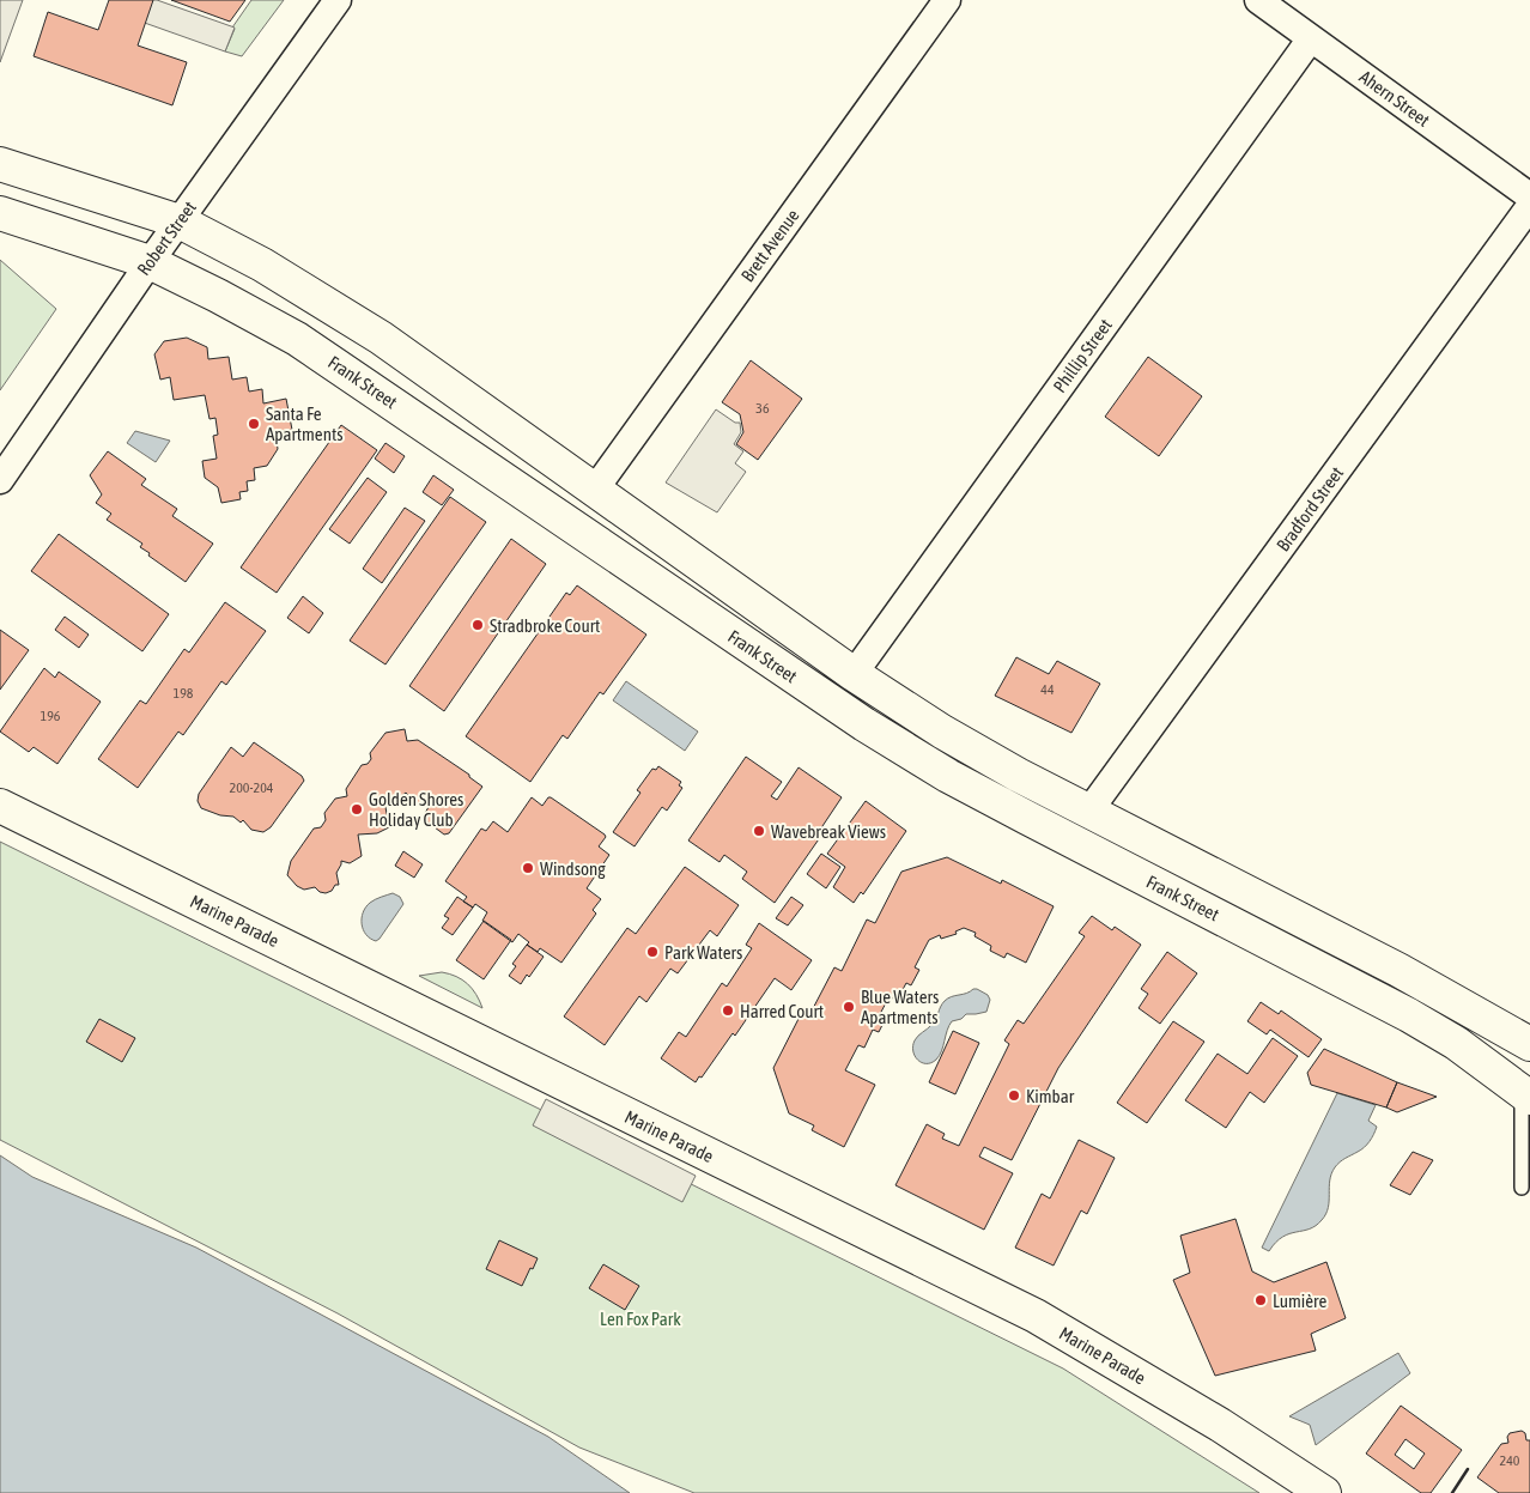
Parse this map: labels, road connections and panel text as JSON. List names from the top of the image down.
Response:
{
  "streets": {
    "main road": ["Frank Street", "Marine Parade"],
    "street": [
      "Ahern Street",
      "Robert Street",
      "Brett Avenue",
      "Phillip Street",
      "Bradford Street"
    ]
  },
  "crossings": [
    ["Ahern Street", "Phillip Street"],
    ["Robert Street", "Frank Street"],
    ["Brett Avenue", "Frank Street"],
    ["Phillip Street", "Frank Street"],
    ["Frank Street", "Bradford Street"]
  ],
  "parks": ["Len Fox Park"],
  "places": [
    "Santa Fe Apartments",
    "Stradbroke Court",
    "Golden Shores Holiday Club",
    "Wavebreak Views",
    "Windsong",
    "Park Waters",
    "Blue Waters Apartments",
    "Harred Court",
    "Kimbar",
    "Lumière"
  ],
  "house_numbers": [
    "36",
    "44",
    "198",
    "196",
    "200-204",
    "240"
  ]
}
